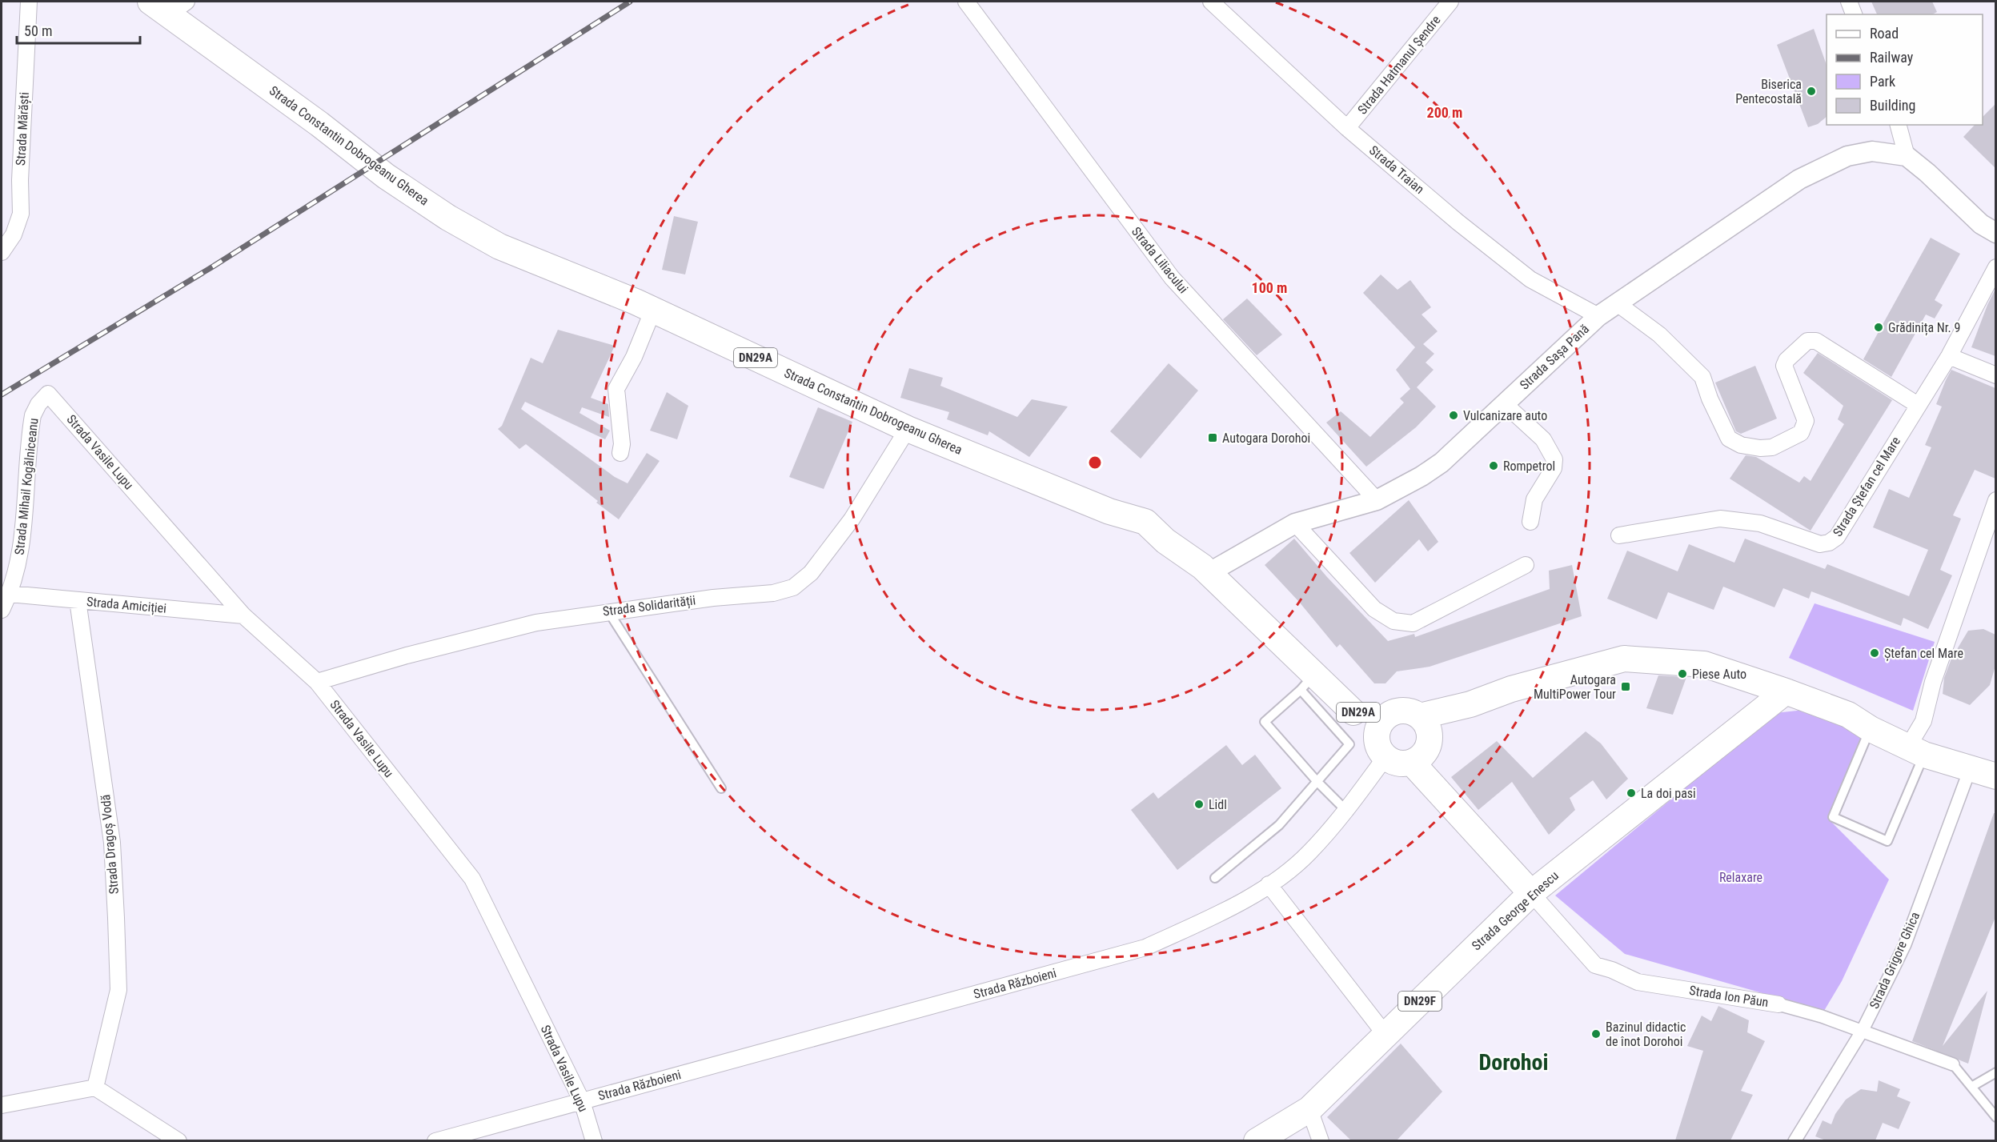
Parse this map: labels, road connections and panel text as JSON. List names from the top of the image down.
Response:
{
  "streets": {
    "main road": [
      "Strada Constantin Dobrogeanu Gherea",
      "DN29A",
      "Strada George Enescu",
      "DN29F"
    ],
    "street": [
      "Strada Hatmanul Șendre",
      "Strada Mărăști",
      "Strada Traian",
      "Strada Liliacului",
      "Strada Sașa Pană",
      "Strada Vasile Lupu",
      "Strada Mihail Kogălniceanu",
      "Strada Ștefan cel Mare",
      "Strada Amiciției",
      "Strada Solidarității",
      "Strada Dragoș Vodă",
      "Strada Grigore Ghica",
      "Strada Războieni",
      "Strada Ion Păun"
    ]
  },
  "crossings": [
    ["Strada Hatmanul Șendre", "Strada Traian"],
    ["Strada Constantin Dobrogeanu Gherea", "Strada Sașa Pană"],
    ["Strada Constantin Dobrogeanu Gherea", "DN29A"],
    ["Strada Constantin Dobrogeanu Gherea", "Strada Solidarității"],
    ["Strada Constantin Dobrogeanu Gherea", "Strada Războieni"],
    ["Strada Traian", "Strada Sașa Pană"],
    ["Strada Liliacului", "Strada Sașa Pană"],
    ["DN29A", "Strada Războieni"],
    ["Strada Vasile Lupu", "Strada Mihail Kogălniceanu"],
    ["Strada Vasile Lupu", "Strada Amiciției"],
    ["Strada Vasile Lupu", "Strada Solidarității"],
    ["Strada Vasile Lupu", "Strada Războieni"],
    ["Strada Mihail Kogălniceanu", "Strada Amiciției"],
    ["Strada Amiciției", "Strada Dragoș Vodă"],
    ["Strada George Enescu", "Strada Ion Păun"],
    ["Strada Grigore Ghica", "Strada Ion Păun"]
  ],
  "districts": ["Dorohoi"],
  "parks": ["Relaxare"],
  "places": {
    "other": [
      "Biserica Pentecostală",
      "Grădinița Nr. 9",
      "Vulcanizare auto",
      "Rompetrol",
      "Ștefan cel Mare",
      "Piese Auto",
      "La doi pasi",
      "Lidl",
      "Bazinul didactic de înot Dorohoi"
    ],
    "transit": ["Autogara Dorohoi", "Autogara MultiPower Tour"]
  },
  "legend": [
    "Road",
    "Railway",
    "Park",
    "Building"
  ],
  "scale_bar": "50 m",
  "rings": ["200 m", "100 m"]
}
